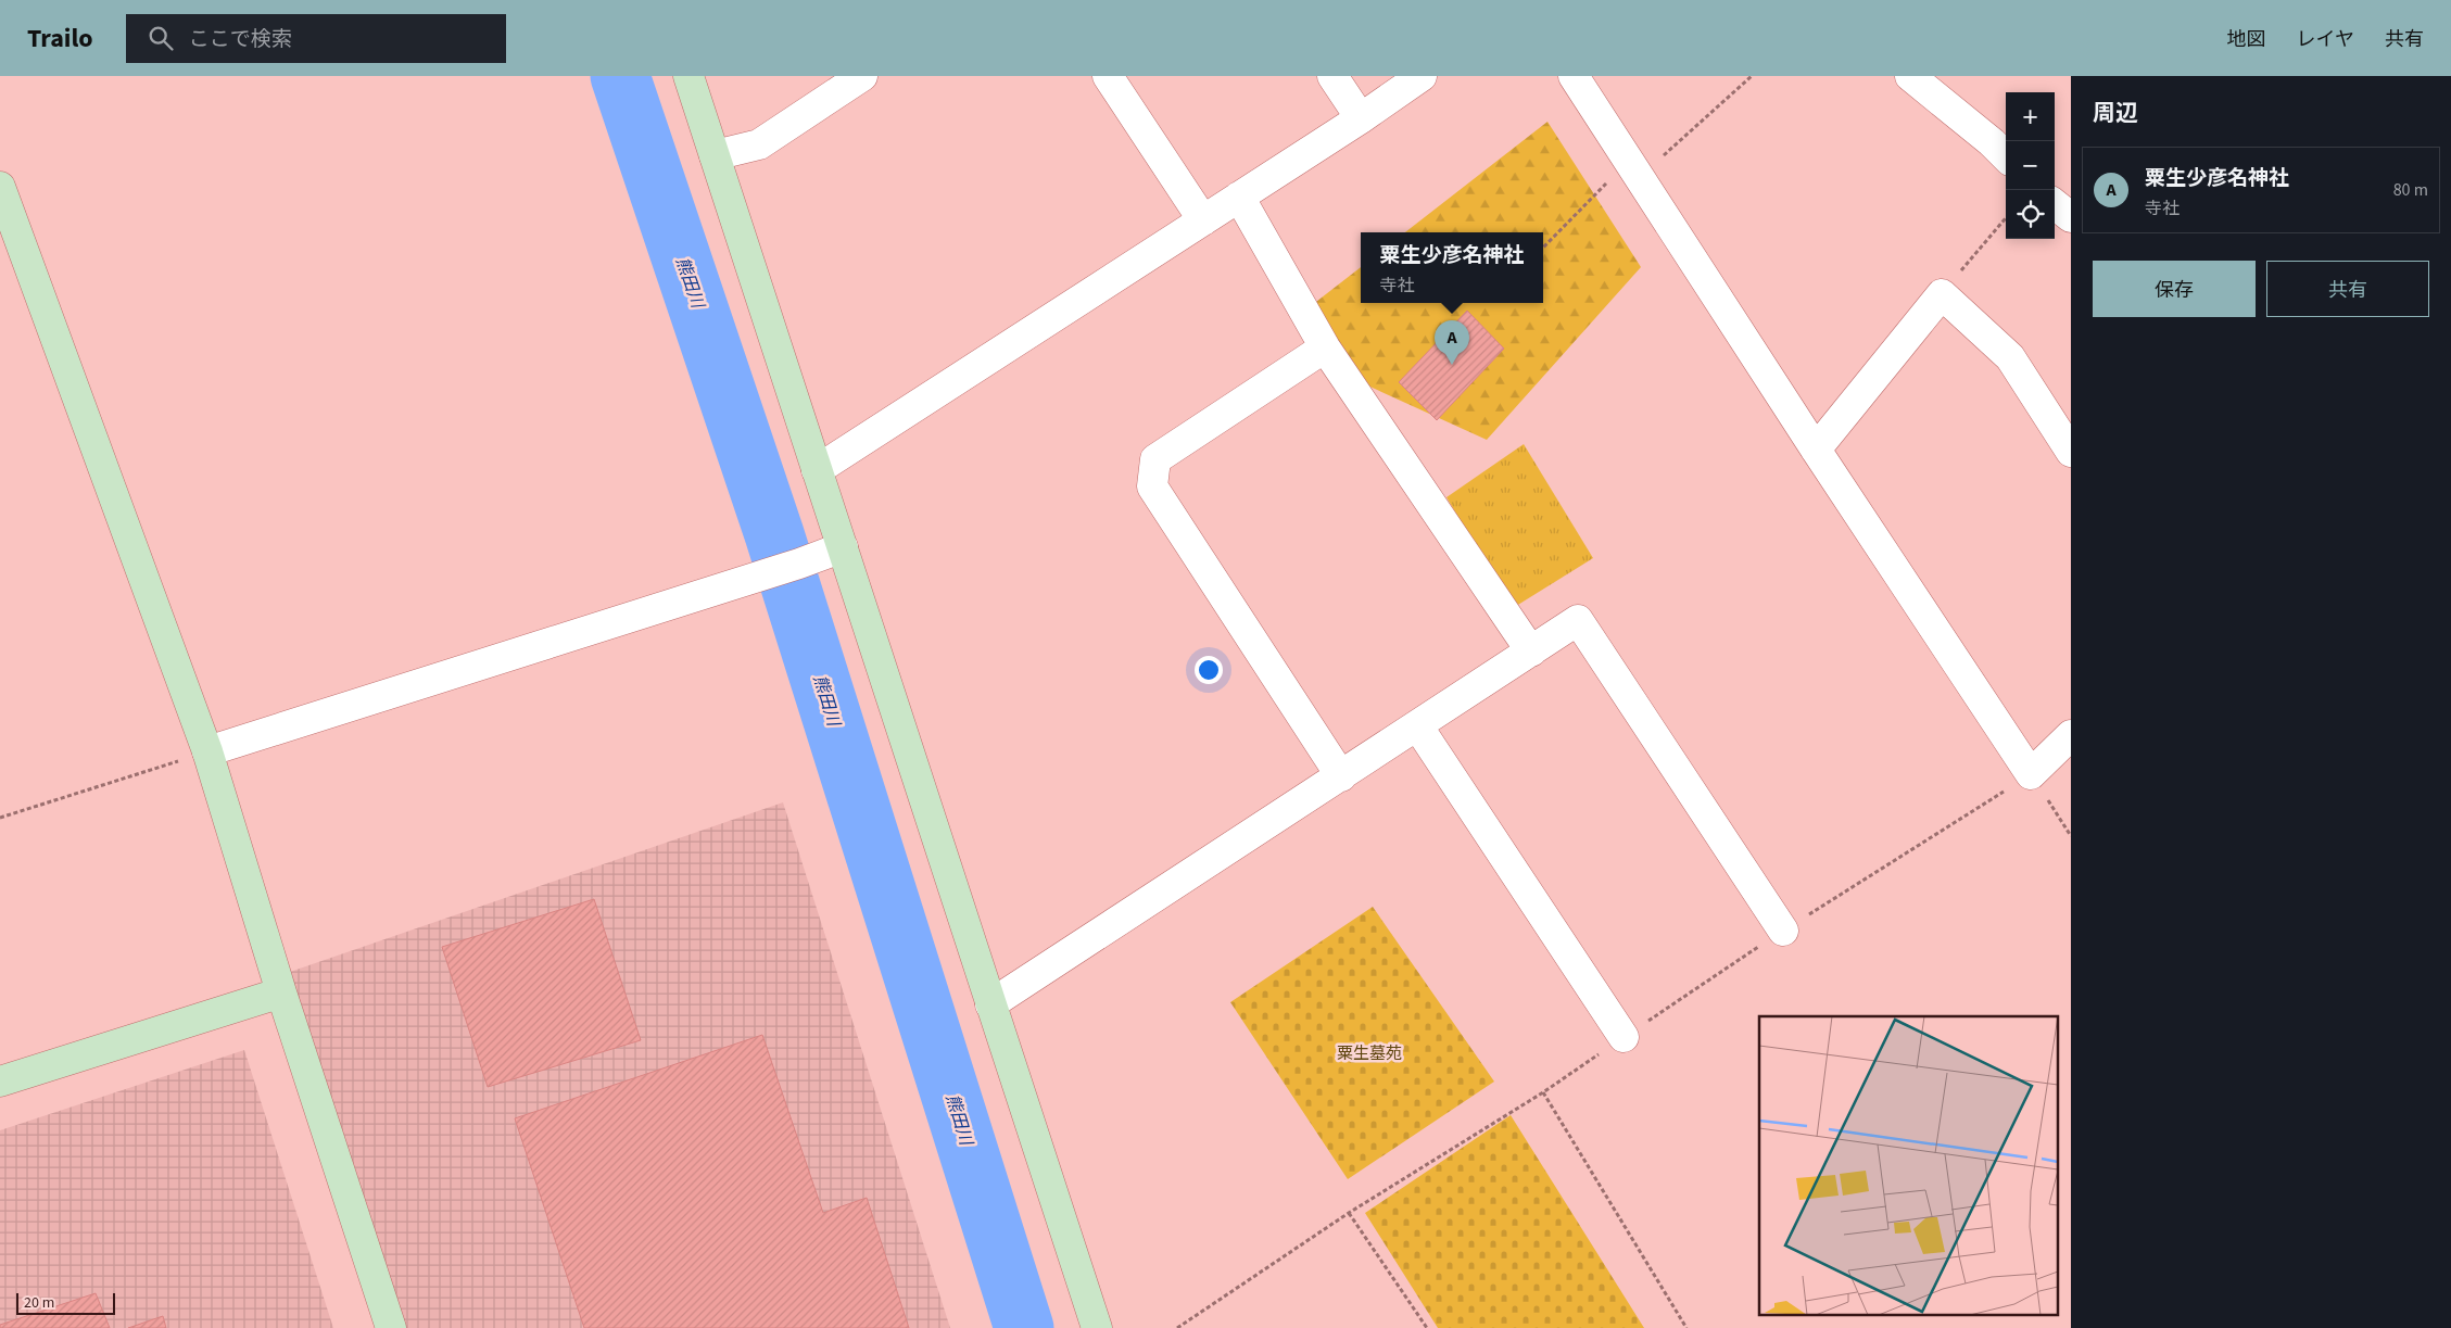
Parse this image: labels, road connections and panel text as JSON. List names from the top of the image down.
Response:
{
  "water": ["熊田川"],
  "parks": ["粟生墓苑"],
  "scale_bar": "20 m",
  "page": {
    "header": "Trailo",
    "search": "ここで検索",
    "nav": ["地図", "レイヤ", "共有"],
    "heading": "周辺",
    "map_buttons": ["+", "−"],
    "list": [
      {
        "mark": "A",
        "name": "粟生少彦名神社",
        "note": "寺社",
        "value": "80 m"
      }
    ],
    "popup": ["粟生少彦名神社", "寺社"],
    "buttons": ["保存", "共有"],
    "pins": "A",
    "scale": "20 m"
  }
}
